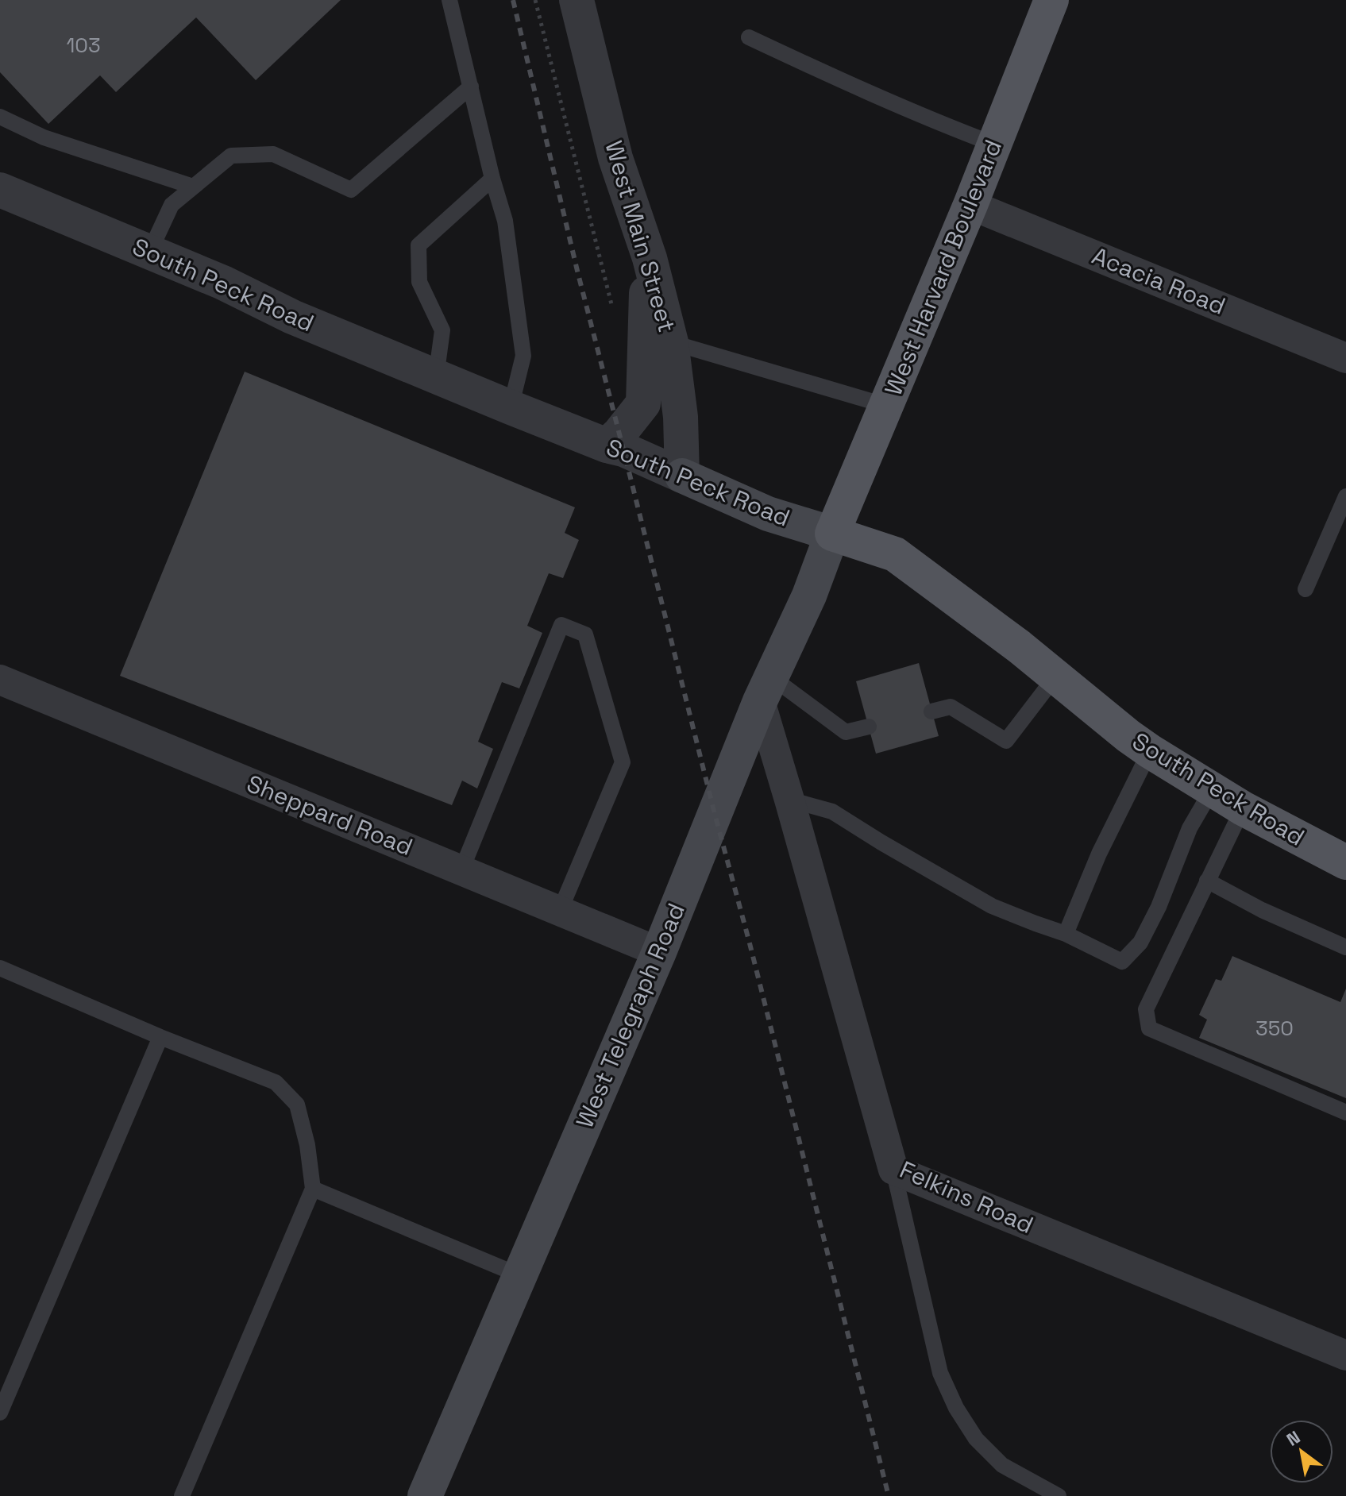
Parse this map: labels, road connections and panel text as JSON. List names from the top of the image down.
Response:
{
  "streets": {
    "main road": ["West Harvard Boulevard", "South Peck Road", "West Telegraph Road"],
    "street": [
      "West Main Street",
      "Acacia Road",
      "Sheppard Road",
      "Felkins Road"
    ]
  },
  "crossings": [
    ["West Main Street", "South Peck Road"],
    ["West Harvard Boulevard", "Acacia Road"],
    ["West Harvard Boulevard", "South Peck Road"],
    ["West Harvard Boulevard", "West Telegraph Road"],
    ["South Peck Road", "West Telegraph Road"],
    ["Sheppard Road", "West Telegraph Road"],
    ["West Telegraph Road", "Felkins Road"]
  ],
  "house_numbers": ["103", "350"],
  "north": "top left"
}
